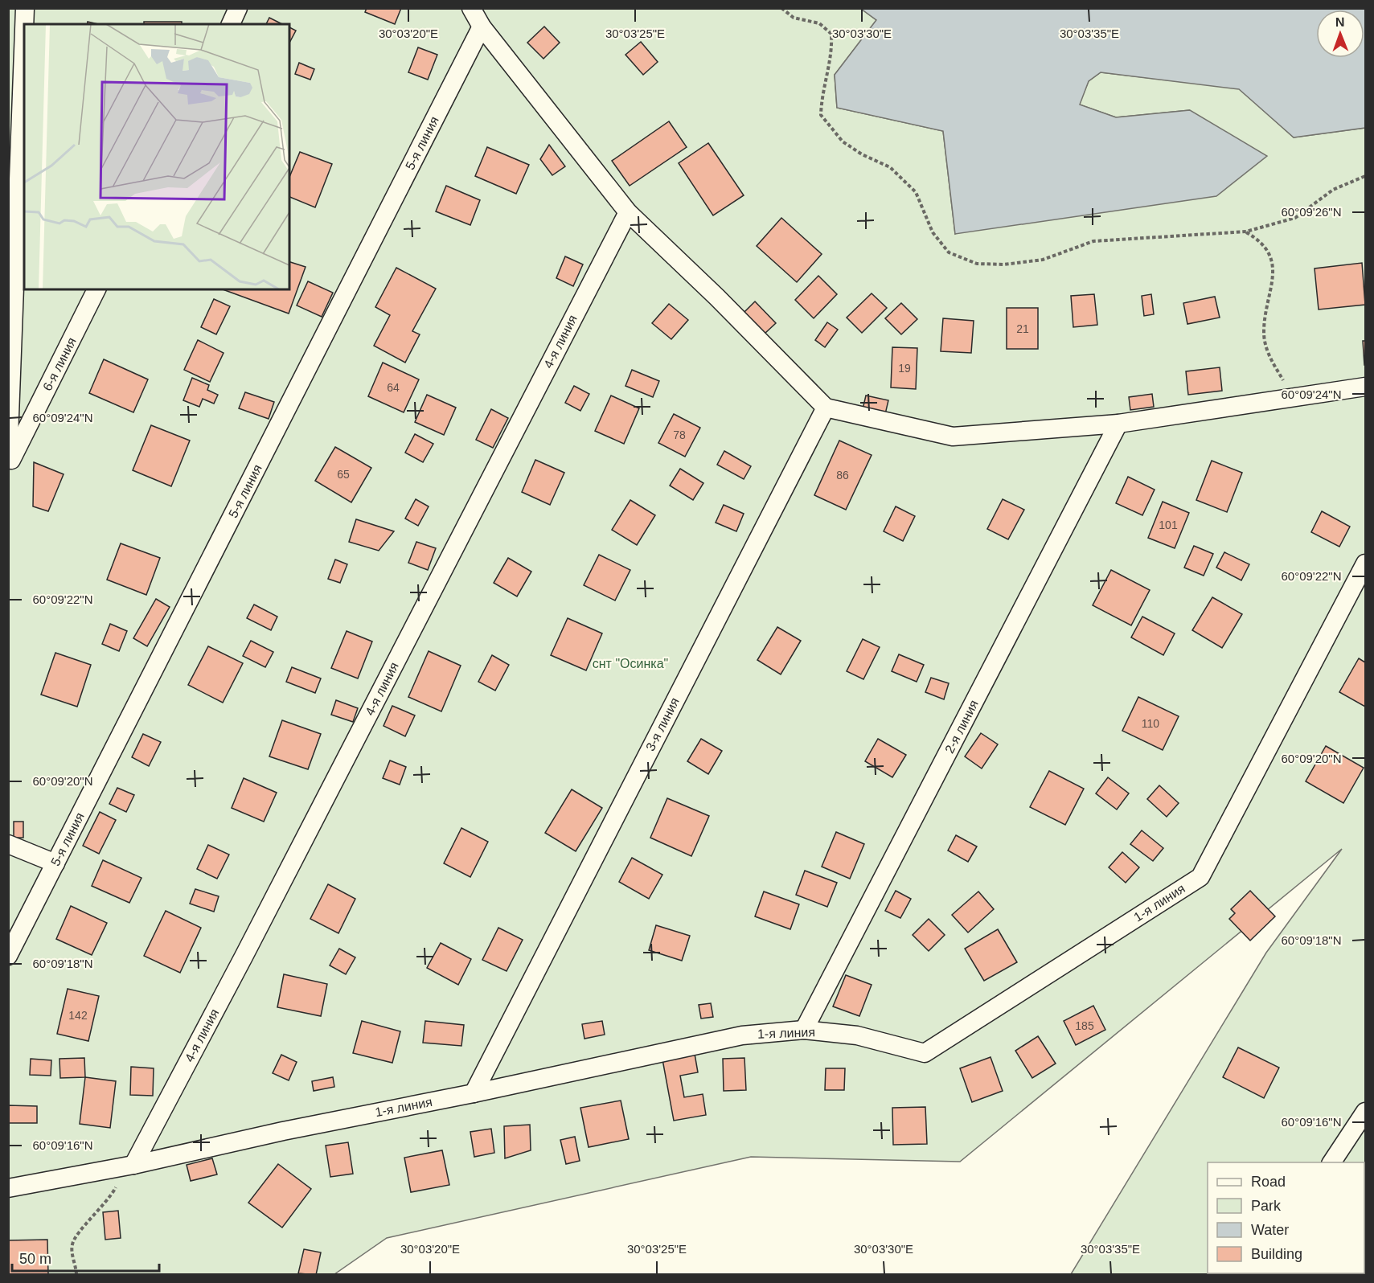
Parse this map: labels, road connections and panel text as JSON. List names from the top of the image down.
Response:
{
  "streets": {
    "street": [
      "5-я линия",
      "4-я линия",
      "6-я линия",
      "3-я линия",
      "2-я линия",
      "1-я линия"
    ]
  },
  "crossings": [
    ["4-я линия", "1-я линия"],
    ["3-я линия", "1-я линия"],
    ["2-я линия", "1-я линия"]
  ],
  "parks": ["снт \"Осинка\""],
  "house_numbers": [
    "21",
    "19",
    "64",
    "78",
    "65",
    "86",
    "101",
    "110",
    "142",
    "185"
  ],
  "legend": [
    "Road",
    "Park",
    "Water",
    "Building"
  ],
  "scale_bar": "50 m",
  "north": "top",
  "coordinates": [
    "30°03'20\"E",
    "30°03'25\"E",
    "30°03'30\"E",
    "30°03'35\"E",
    "60°09'26\"N",
    "60°09'24\"N",
    "60°09'22\"N",
    "60°09'20\"N",
    "60°09'18\"N",
    "60°09'16\"N"
  ]
}
